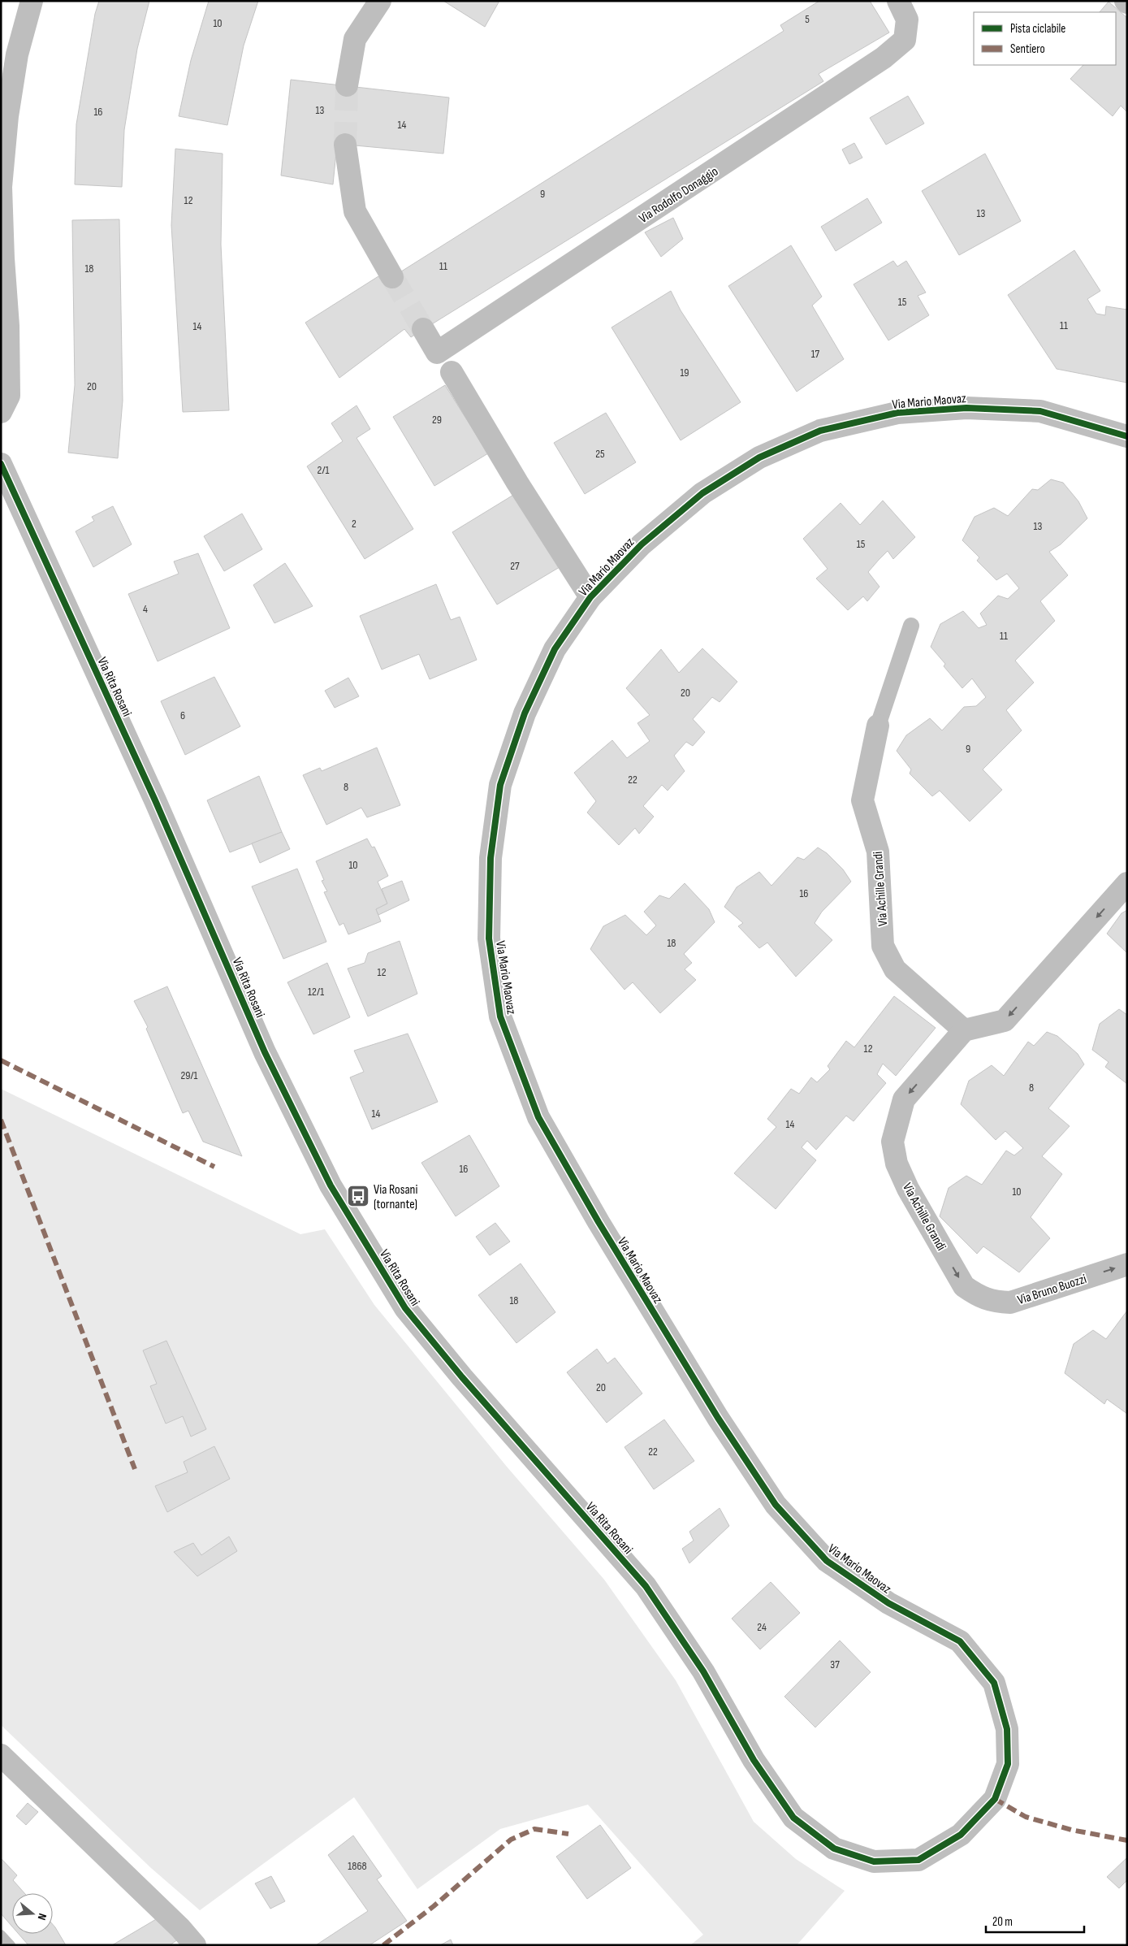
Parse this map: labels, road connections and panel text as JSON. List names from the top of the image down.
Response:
{
  "streets": {
    "street": [
      "Via Rodolfo Donaggio",
      "Via Mario Maovaz",
      "Via Rita Rosani",
      "Via Achille Grandi",
      "Via Bruno Buozzi"
    ]
  },
  "crossings": [
    ["Via Mario Maovaz", "Via Rita Rosani"],
    ["Via Achille Grandi", "Via Bruno Buozzi"]
  ],
  "one_way": ["Via Bruno Buozzi"],
  "places": {
    "bus stop": ["Via Rosani (tornante)"]
  },
  "house_numbers": [
    "5",
    "10",
    "13",
    "16",
    "14",
    "9",
    "12",
    "13",
    "11",
    "18",
    "15",
    "11",
    "14",
    "17",
    "19",
    "20",
    "29",
    "25",
    "2/1",
    "2",
    "13",
    "15",
    "27",
    "4",
    "11",
    "20",
    "6",
    "9",
    "22",
    "8",
    "10",
    "16",
    "18",
    "12",
    "12/1",
    "12",
    "29/1",
    "8",
    "14",
    "14",
    "16",
    "10",
    "18",
    "20",
    "22",
    "24",
    "37",
    "1868"
  ],
  "legend": ["Pista ciclabile", "Sentiero"],
  "scale_bar": "20 m",
  "north": "right"
}
